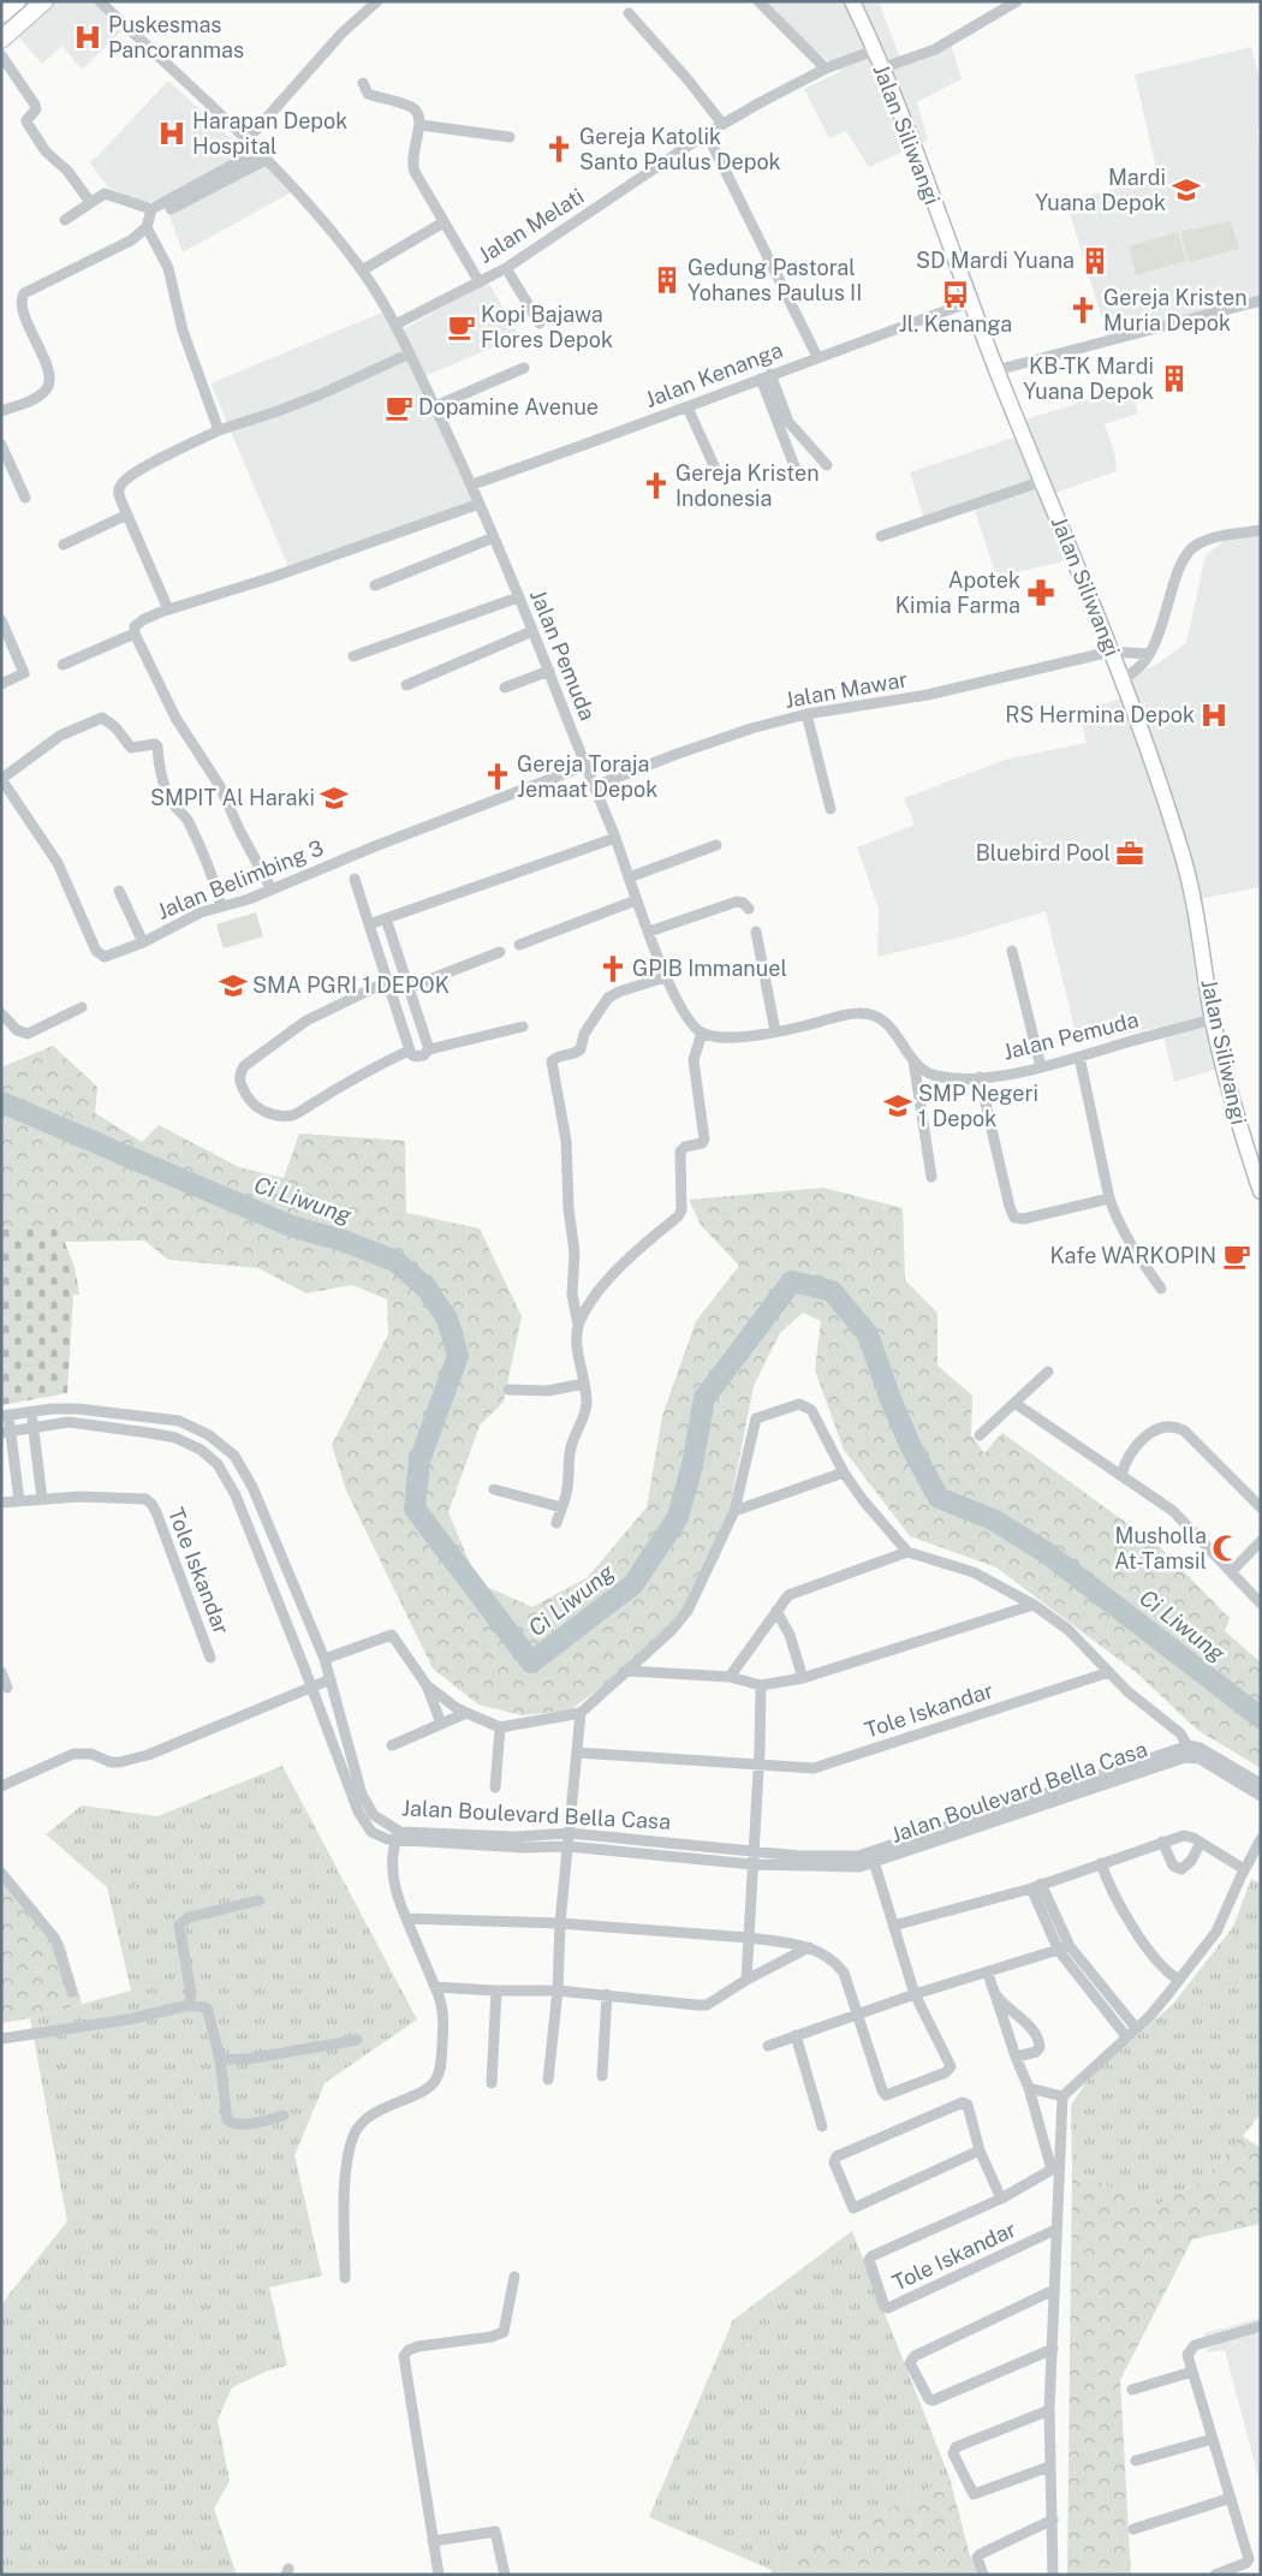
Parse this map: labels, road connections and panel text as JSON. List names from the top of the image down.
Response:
{
  "streets": {
    "main road": ["Jalan Siliwangi"],
    "street": [
      "Jalan Melati",
      "Jalan Kenanga",
      "Jalan Pemuda",
      "Jalan Mawar",
      "Jalan Belimbing 3",
      "Tole Iskandar",
      "Jalan Boulevard Bella Casa"
    ]
  },
  "crossings": [
    ["Jalan Siliwangi", "Jalan Melati"],
    ["Jalan Siliwangi", "Jalan Kenanga"],
    ["Jalan Siliwangi", "Jalan Pemuda"],
    ["Jalan Siliwangi", "Jalan Mawar"],
    ["Jalan Melati", "Jalan Pemuda"],
    ["Jalan Kenanga", "Jalan Pemuda"],
    ["Jalan Pemuda", "Jalan Mawar"],
    ["Jalan Pemuda", "Jalan Belimbing 3"],
    ["Tole Iskandar", "Jalan Boulevard Bella Casa"]
  ],
  "water": ["Ci Liwung"],
  "places": {
    "hospital": ["Puskesmas Pancoranmas", "Harapan Depok Hospital", "RS Hermina Depok"],
    "church": [
      "Gereja Katolik Santo Paulus Depok",
      "Gereja Kristen Muria Depok",
      "Gereja Kristen Indonesia",
      "Gereja Toraja Jemaat Depok",
      "GPIB Immanuel"
    ],
    "school or university": [
      "Mardi Yuana Depok",
      "SMPIT Al Haraki",
      "SMA PGRI 1 DEPOK",
      "SMP Negeri 1 Depok"
    ],
    "building": ["SD Mardi Yuana", "Gedung Pastoral Yohanes Paulus II", "KB-TK Mardi Yuana Depok"],
    "bus stop": ["Jl. Kenanga"],
    "cafe": ["Kopi Bajawa Flores Depok", "Dopamine Avenue", "Kafe WARKOPIN"],
    "pharmacy": ["Apotek Kimia Farma"],
    "office": ["Bluebird Pool"],
    "mosque": ["Musholla At-Tamsil"]
  }
}
